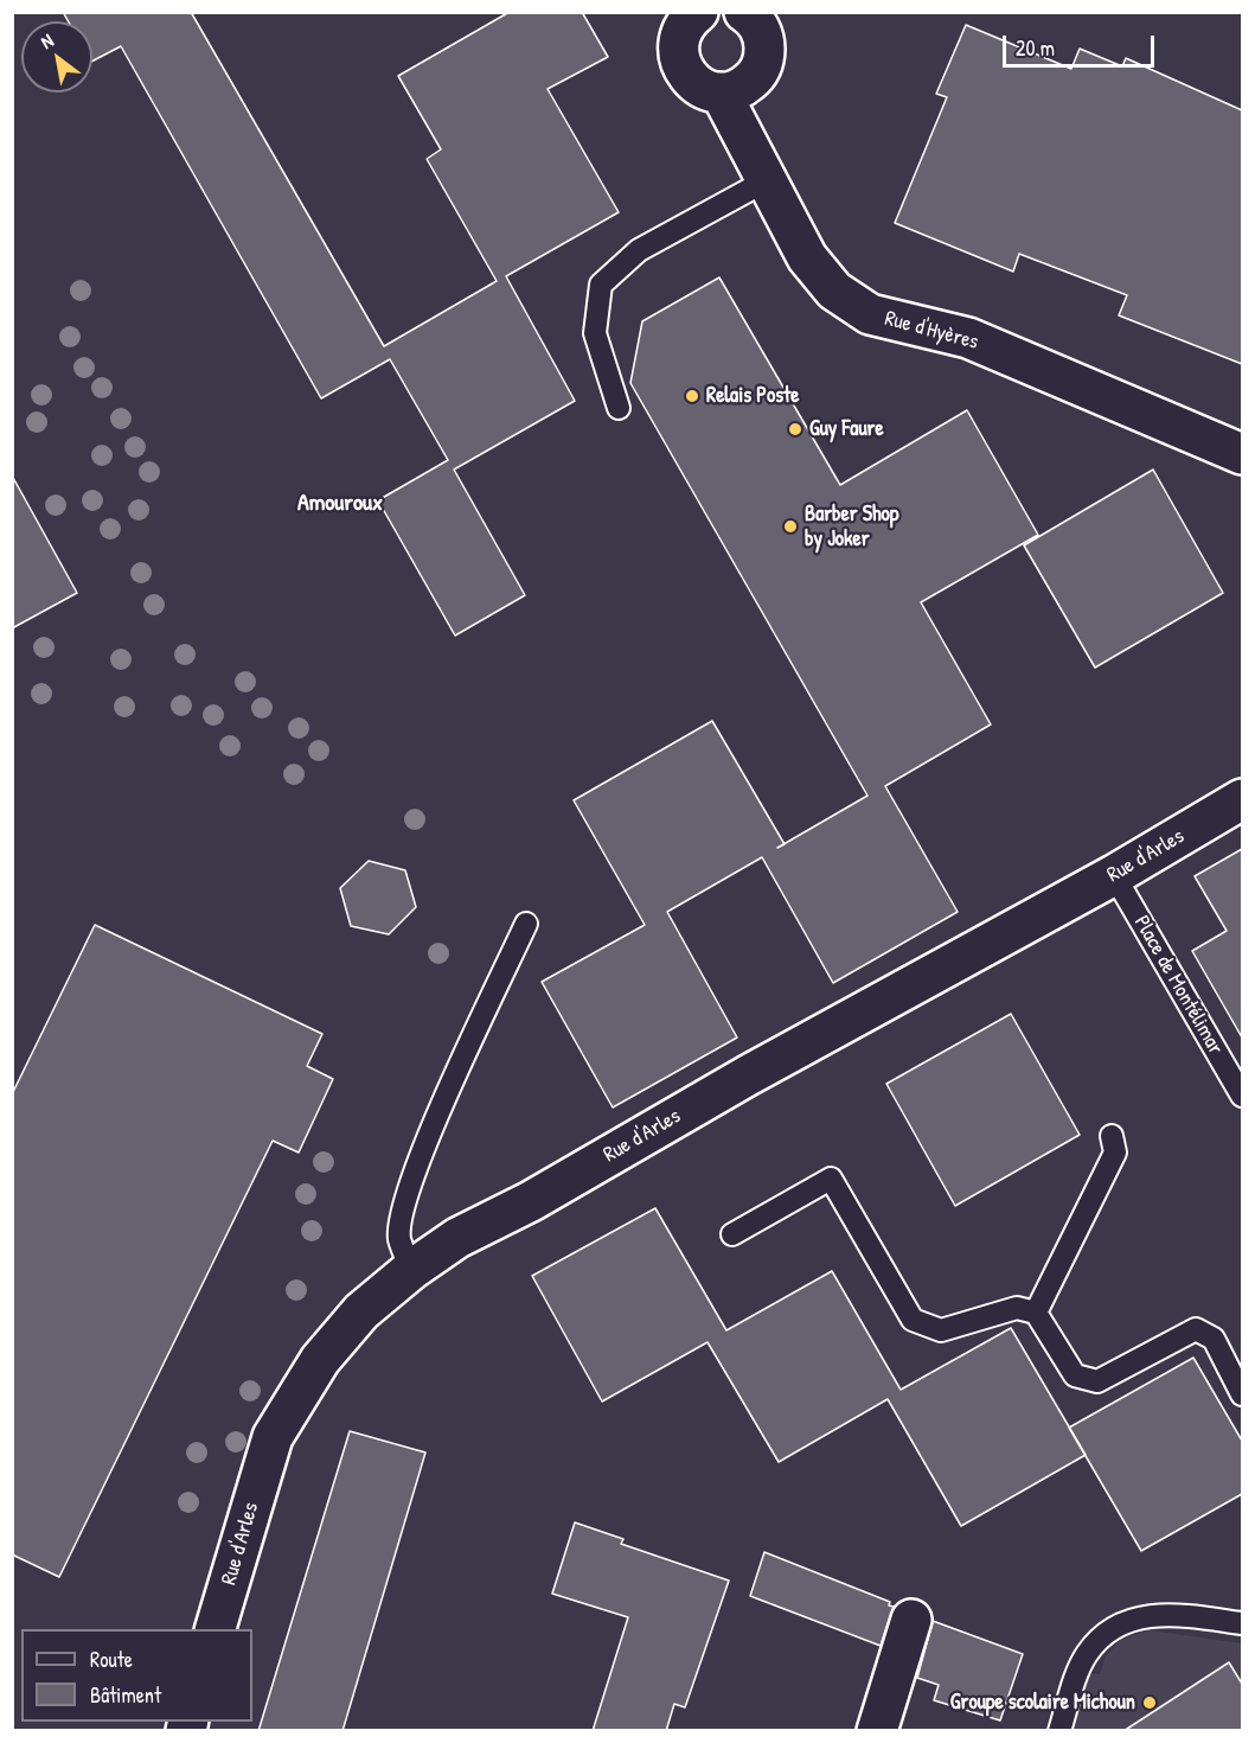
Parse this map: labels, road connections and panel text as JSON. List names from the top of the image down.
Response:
{
  "streets": {
    "street": ["Rue d'Hyères", "Rue d'Arles"],
    "lane": ["Place de Montélimar"]
  },
  "crossings": [
    ["Rue d'Arles", "Place de Montélimar"]
  ],
  "districts": ["Amouroux"],
  "places": [
    "Relais Poste",
    "Guy Faure",
    "Barber Shop by Joker",
    "Groupe scolaire Michoun"
  ],
  "legend": ["Route", "Bâtiment"],
  "scale_bar": "20 m",
  "north": "top left"
}
